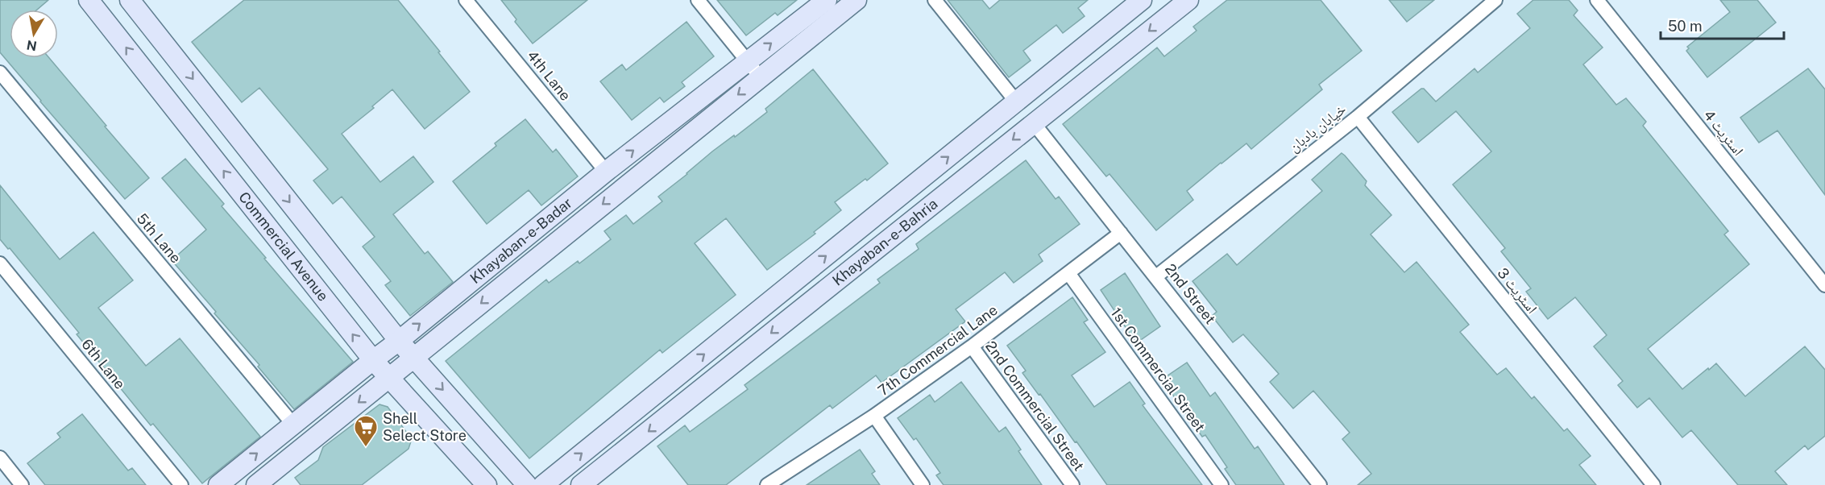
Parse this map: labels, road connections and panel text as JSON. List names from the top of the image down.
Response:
{
  "streets": {
    "main road": ["Khayaban-e-Badar", "Khayaban-e-Bahria", "Commercial Avenue"],
    "street": [
      "4th Lane",
      "خیابان بادبان",
      "اسٹریٹ 4",
      "5th Lane",
      "اسٹریٹ 3",
      "2nd Street",
      "7th Commercial Lane",
      "6th Lane",
      "1st Commercial Street",
      "2nd Commercial Street"
    ]
  },
  "crossings": [
    ["4th Lane", "Khayaban-e-Badar"],
    ["خیابان بادبان", "اسٹریٹ 3"],
    ["خیابان بادبان", "2nd Street"],
    ["5th Lane", "Khayaban-e-Badar"],
    ["Khayaban-e-Badar", "Commercial Avenue"],
    ["Khayaban-e-Bahria", "2nd Street"],
    ["2nd Street", "7th Commercial Lane"],
    ["7th Commercial Lane", "1st Commercial Street"],
    ["7th Commercial Lane", "2nd Commercial Street"]
  ],
  "places": {
    "supermarket": ["Shell Select Store"]
  },
  "scale_bar": "50 m",
  "north": "bottom"
}
